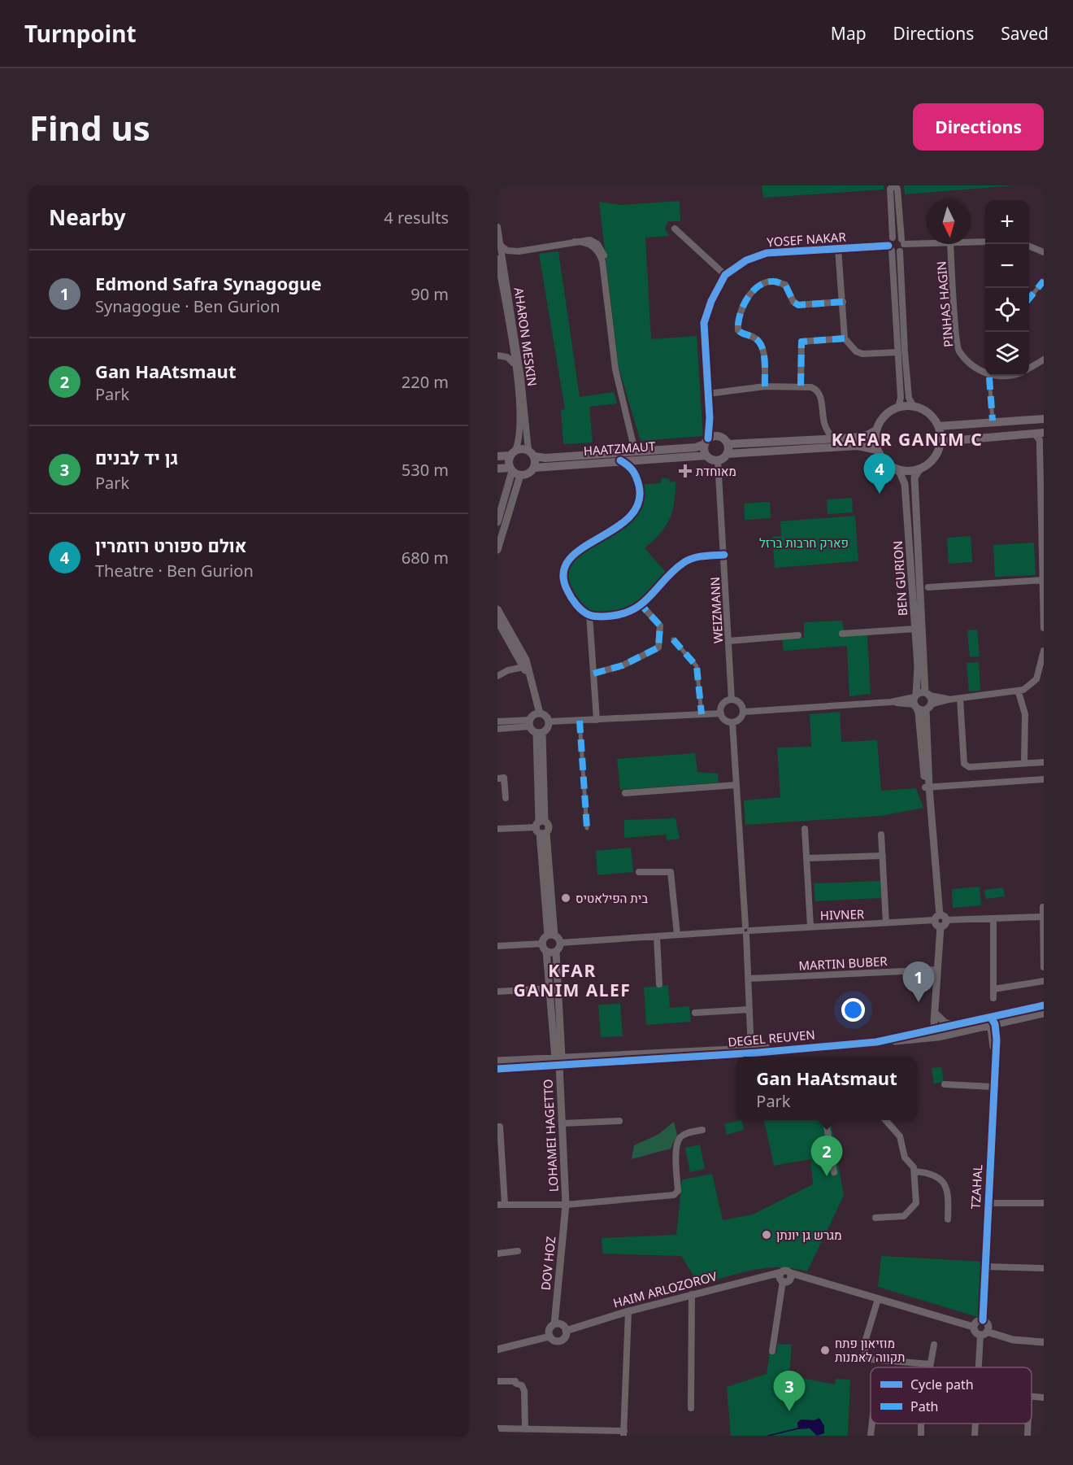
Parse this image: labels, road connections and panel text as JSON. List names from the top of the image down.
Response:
{
  "streets": {
    "main road": ["HAATZMAUT"],
    "street": [
      "YOSEF NAKAR",
      "PINHAS HAGIN",
      "AHARON MESKIN",
      "BEN GURION",
      "WEIZMANN",
      "HIVNER",
      "MARTIN BUBER",
      "DEGEL REUVEN",
      "LOHAMEI HAGETTO",
      "TZAHAL",
      "DOV HOZ",
      "HAIM ARLOZOROV"
    ]
  },
  "crossings": [
    ["YOSEF NAKAR", "HAATZMAUT"],
    ["YOSEF NAKAR", "WEIZMANN"],
    ["AHARON MESKIN", "HAATZMAUT"],
    ["HAATZMAUT", "WEIZMANN"],
    ["BEN GURION", "HIVNER"],
    ["DEGEL REUVEN", "LOHAMEI HAGETTO"],
    ["DEGEL REUVEN", "TZAHAL"],
    ["LOHAMEI HAGETTO", "DOV HOZ"],
    ["TZAHAL", "HAIM ARLOZOROV"],
    ["DOV HOZ", "HAIM ARLOZOROV"]
  ],
  "districts": ["KAFAR GANIM C", "KFAR GANIM ALEF"],
  "parks": ["פארק חרבות ברזל"],
  "places": {
    "health": ["מאוחדת"],
    "other": ["בית הפילאטיס", "מגרש גן יונתן", "מוזיאון פתח תקווה לאמנות"]
  },
  "legend": ["Cycle path", "Path"],
  "north": "bottom",
  "page": {
    "header": "Turnpoint",
    "nav": ["Map", "Directions", "Saved"],
    "buttons": "Directions",
    "title": "Find us",
    "heading": ["Nearby", "4 results"],
    "map_buttons": ["+", "−"],
    "list": [
      {
        "mark": "1",
        "name": "Edmond Safra Synagogue",
        "note": "Synagogue · Ben Gurion",
        "value": "90 m"
      },
      {
        "mark": "2",
        "name": "Gan HaAtsmaut",
        "note": "Park",
        "value": "220 m"
      },
      {
        "mark": "3",
        "name": "גן יד לבנים",
        "note": "Park",
        "value": "530 m"
      },
      {
        "mark": "4",
        "name": "אולם ספורט רוזמרין",
        "note": "Theatre · Ben Gurion",
        "value": "680 m"
      }
    ],
    "pins": [
      "4",
      "1",
      "2",
      "3"
    ],
    "popup": ["Gan HaAtsmaut", "Park"]
  }
}
